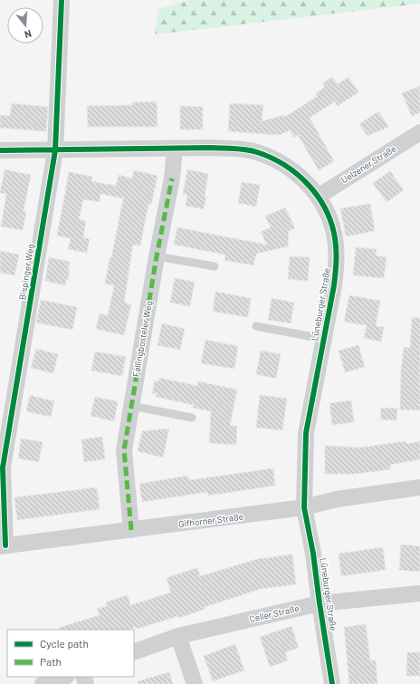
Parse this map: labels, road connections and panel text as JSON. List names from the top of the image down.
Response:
{
  "streets": {
    "street": [
      "Uelzener Straße",
      "Bispinger Weg",
      "Lüneburger Straße",
      "Fallingbosteler Weg",
      "Gifhorner Straße",
      "Celler Straße"
    ]
  },
  "crossings": [
    ["Uelzener Straße", "Lüneburger Straße"],
    ["Bispinger Weg", "Lüneburger Straße"],
    ["Bispinger Weg", "Gifhorner Straße"],
    ["Lüneburger Straße", "Fallingbosteler Weg"],
    ["Lüneburger Straße", "Gifhorner Straße"],
    ["Lüneburger Straße", "Celler Straße"],
    ["Fallingbosteler Weg", "Gifhorner Straße"]
  ],
  "legend": ["Cycle path", "Path"],
  "north": "bottom"
}
